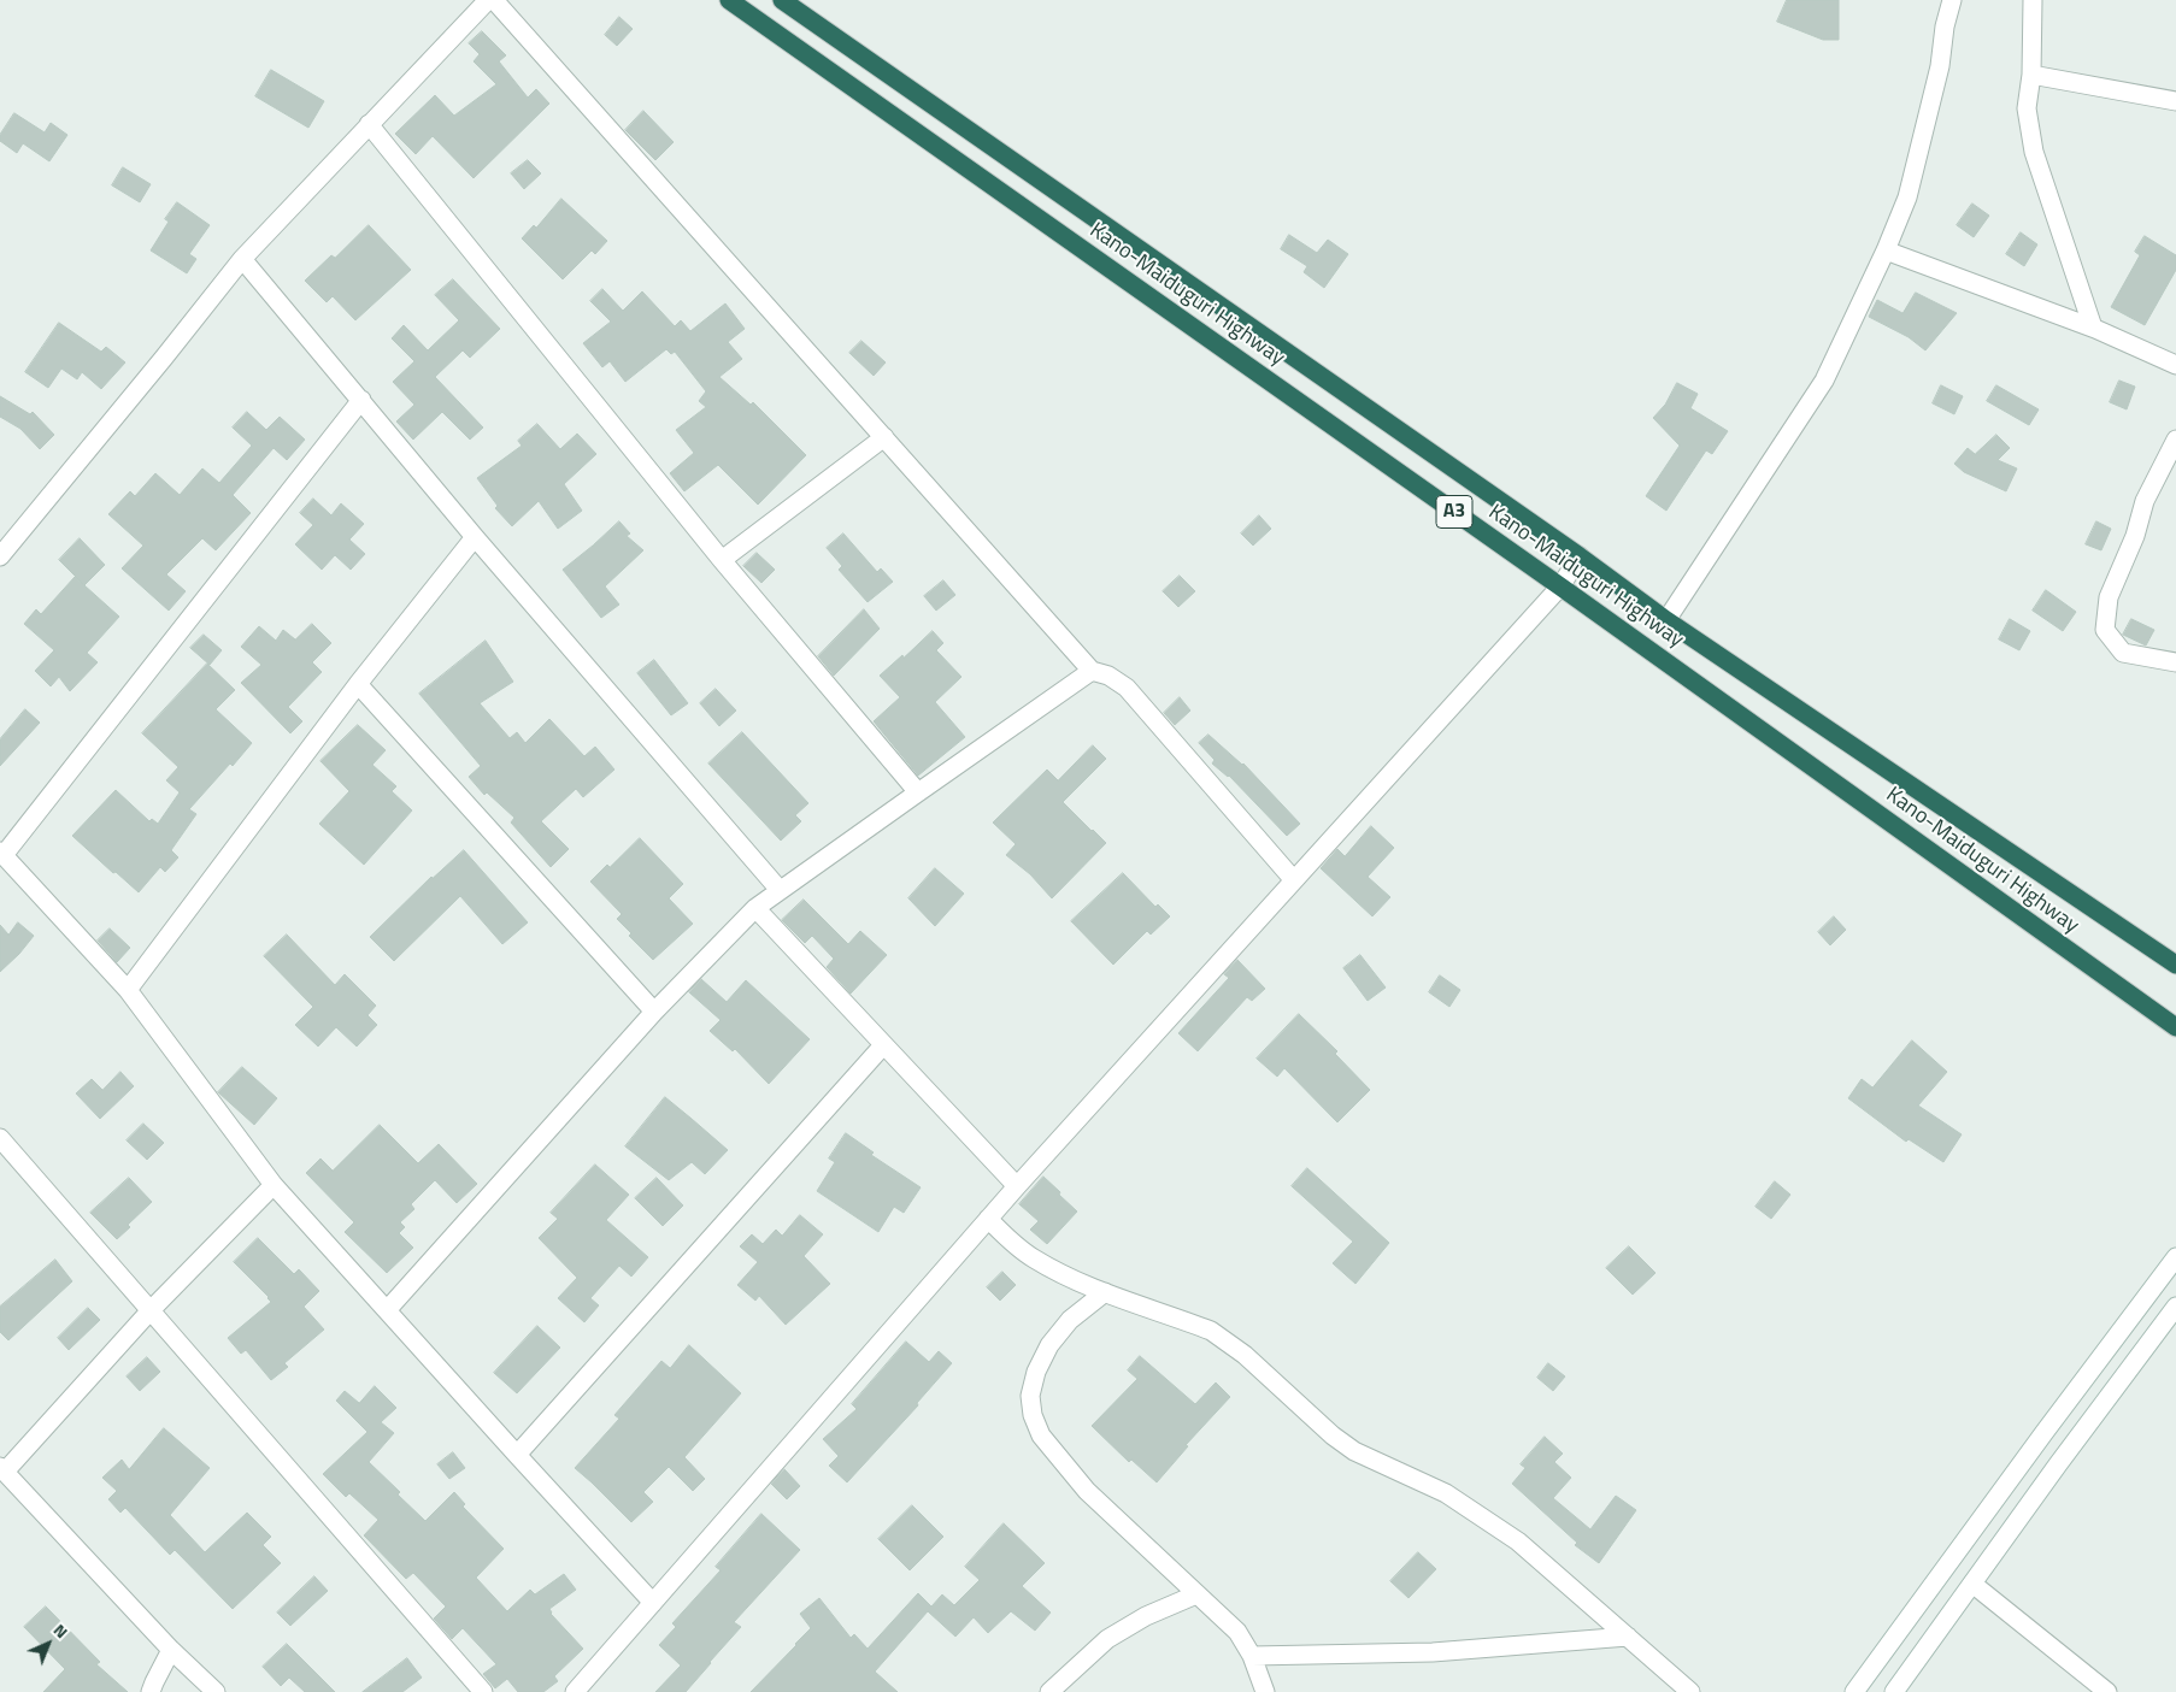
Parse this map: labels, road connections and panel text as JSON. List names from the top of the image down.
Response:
{
  "streets": {
    "highway": ["Kano-Maiduguri Highway", "A3"]
  },
  "north": "top right"
}
